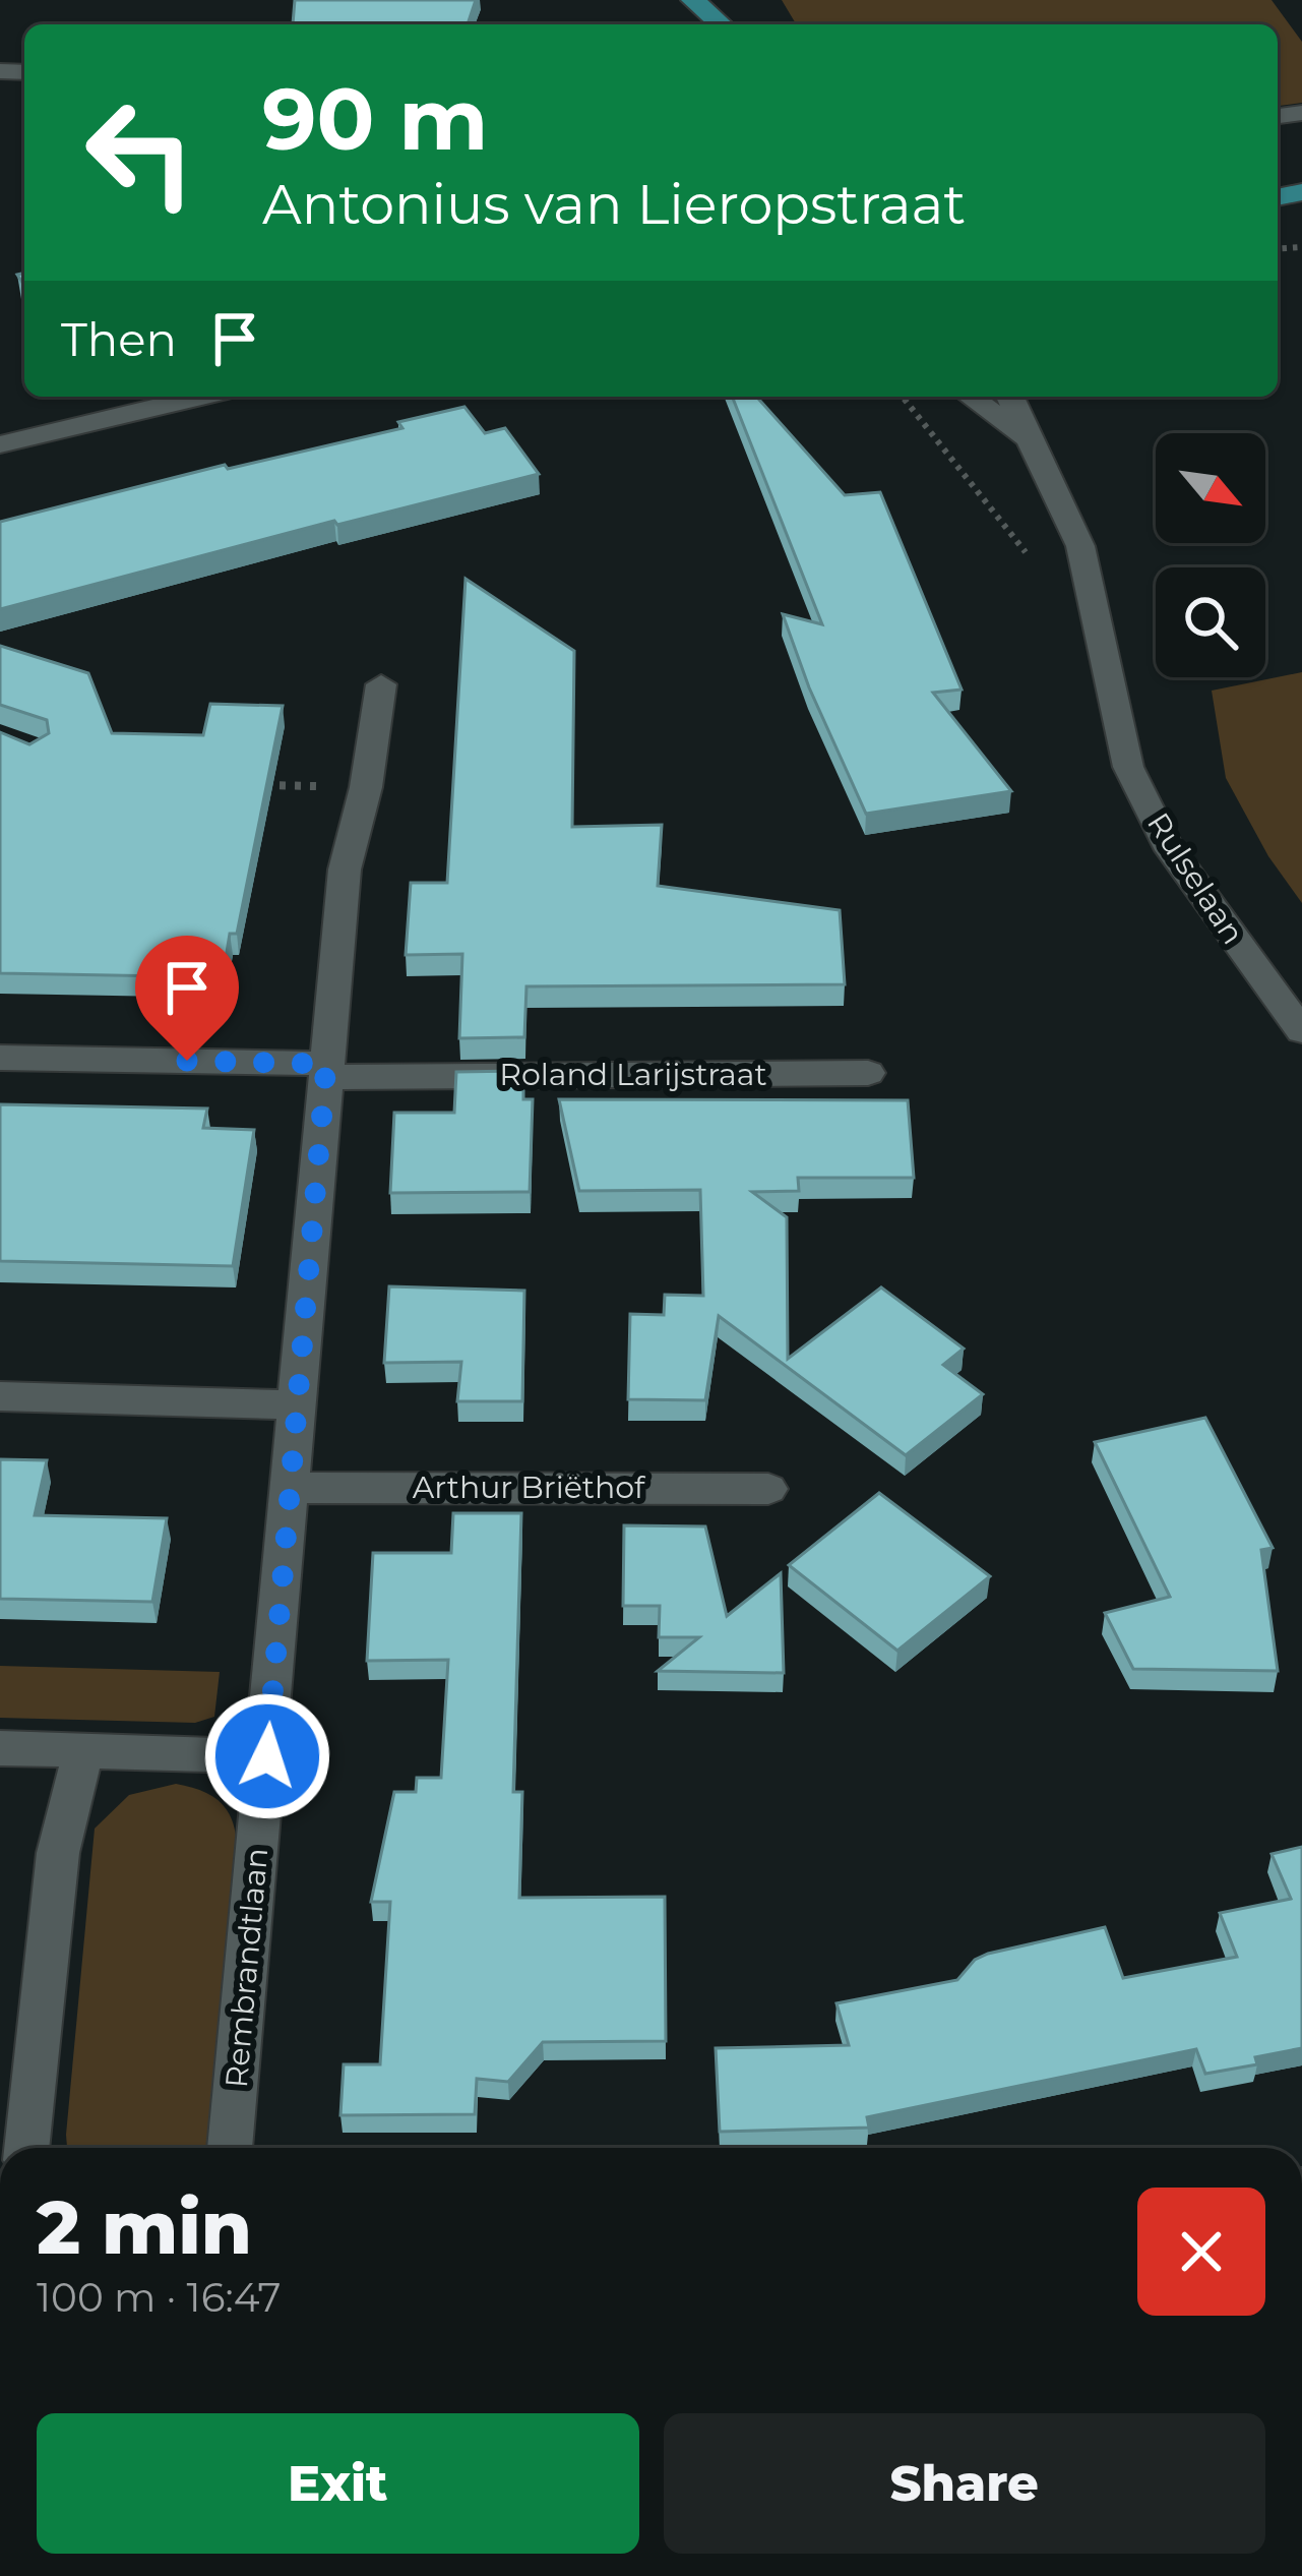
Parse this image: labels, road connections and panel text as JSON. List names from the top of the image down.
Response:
{
  "streets": {
    "street": [
      "Rulselaan",
      "Roland Larijstraat",
      "Arthur Briëthof",
      "Rembrandtlaan"
    ]
  },
  "crossings": [
    ["Roland Larijstraat", "Rembrandtlaan"],
    ["Arthur Briëthof", "Rembrandtlaan"]
  ],
  "north": "bottom right",
  "page": {
    "turn": ["90 m", "Antonius van Lieropstraat"],
    "then": "Then",
    "heading": ["2 min", "100 m · 16:47"],
    "buttons": ["Exit", "Share"]
  }
}
